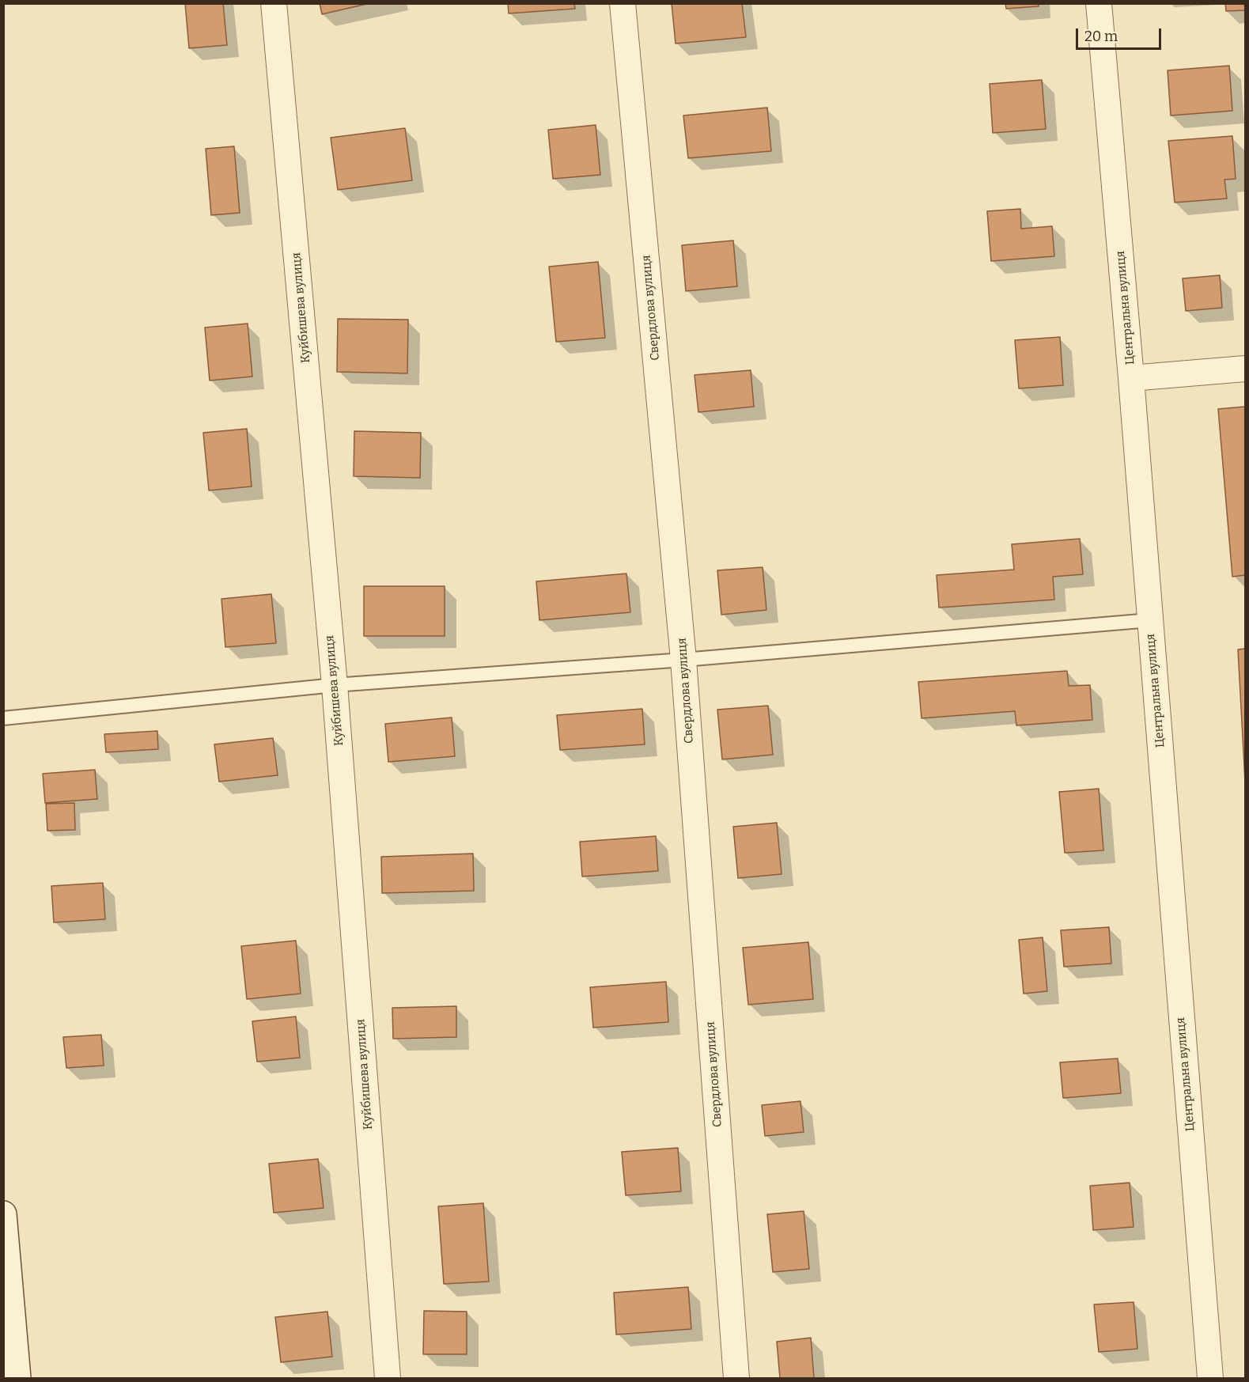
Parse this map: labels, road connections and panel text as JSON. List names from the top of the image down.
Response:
{
  "streets": {
    "street": ["Куйбишева вулиця", "Свердлова вулиця", "Центральна вулиця"]
  },
  "scale_bar": "20 m"
}
